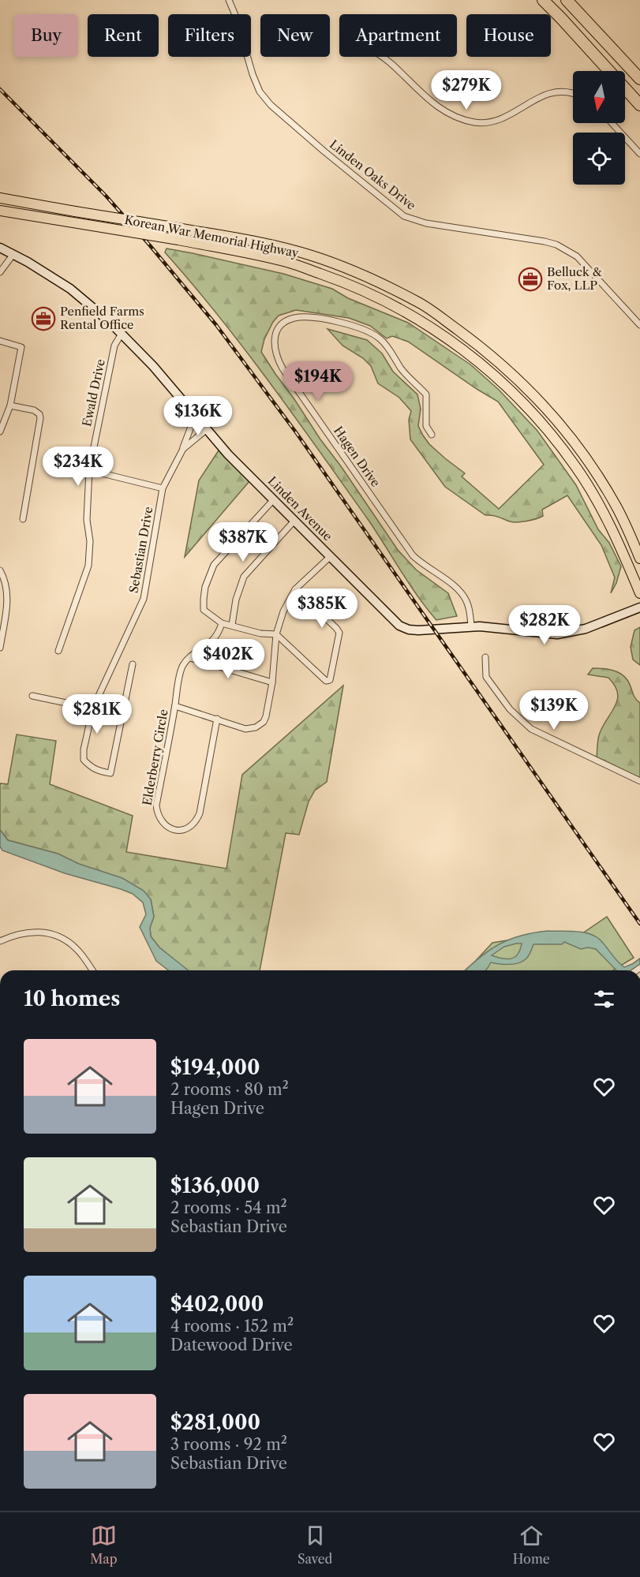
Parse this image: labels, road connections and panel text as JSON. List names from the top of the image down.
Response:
{
  "streets": {
    "main road": ["Korean War Memorial Highway"],
    "street": [
      "Linden Oaks Drive",
      "Ewald Drive",
      "Hagen Drive",
      "Linden Avenue",
      "Sebastian Drive",
      "Elderberry Circle"
    ]
  },
  "crossings": [
    ["Ewald Drive", "Linden Avenue"],
    ["Hagen Drive", "Linden Avenue"],
    ["Linden Avenue", "Sebastian Drive"]
  ],
  "places": {
    "office": ["Belluck & Fox, LLP", "Penfield Farms Rental Office"]
  },
  "north": "bottom",
  "page": {
    "chip": [
      "Buy",
      "Rent",
      "Filters",
      "New",
      "Apartment",
      "House"
    ],
    "price": [
      "$279K",
      "$194K",
      "$136K",
      "$234K",
      "$387K",
      "$385K",
      "$282K",
      "$402K",
      "$139K",
      "$281K"
    ],
    "heading": "10 homes",
    "list": [
      {
        "name": "$194,000",
        "note": "2 rooms · 80 m² · Hagen Drive"
      },
      {
        "name": "$136,000",
        "note": "2 rooms · 54 m² · Sebastian Drive"
      },
      {
        "name": "$402,000",
        "note": "4 rooms · 152 m² · Datewood Drive"
      },
      {
        "name": "$281,000",
        "note": "3 rooms · 92 m² · Sebastian Drive"
      }
    ],
    "tabs": ["Map", "Saved", "Home"]
  }
}
